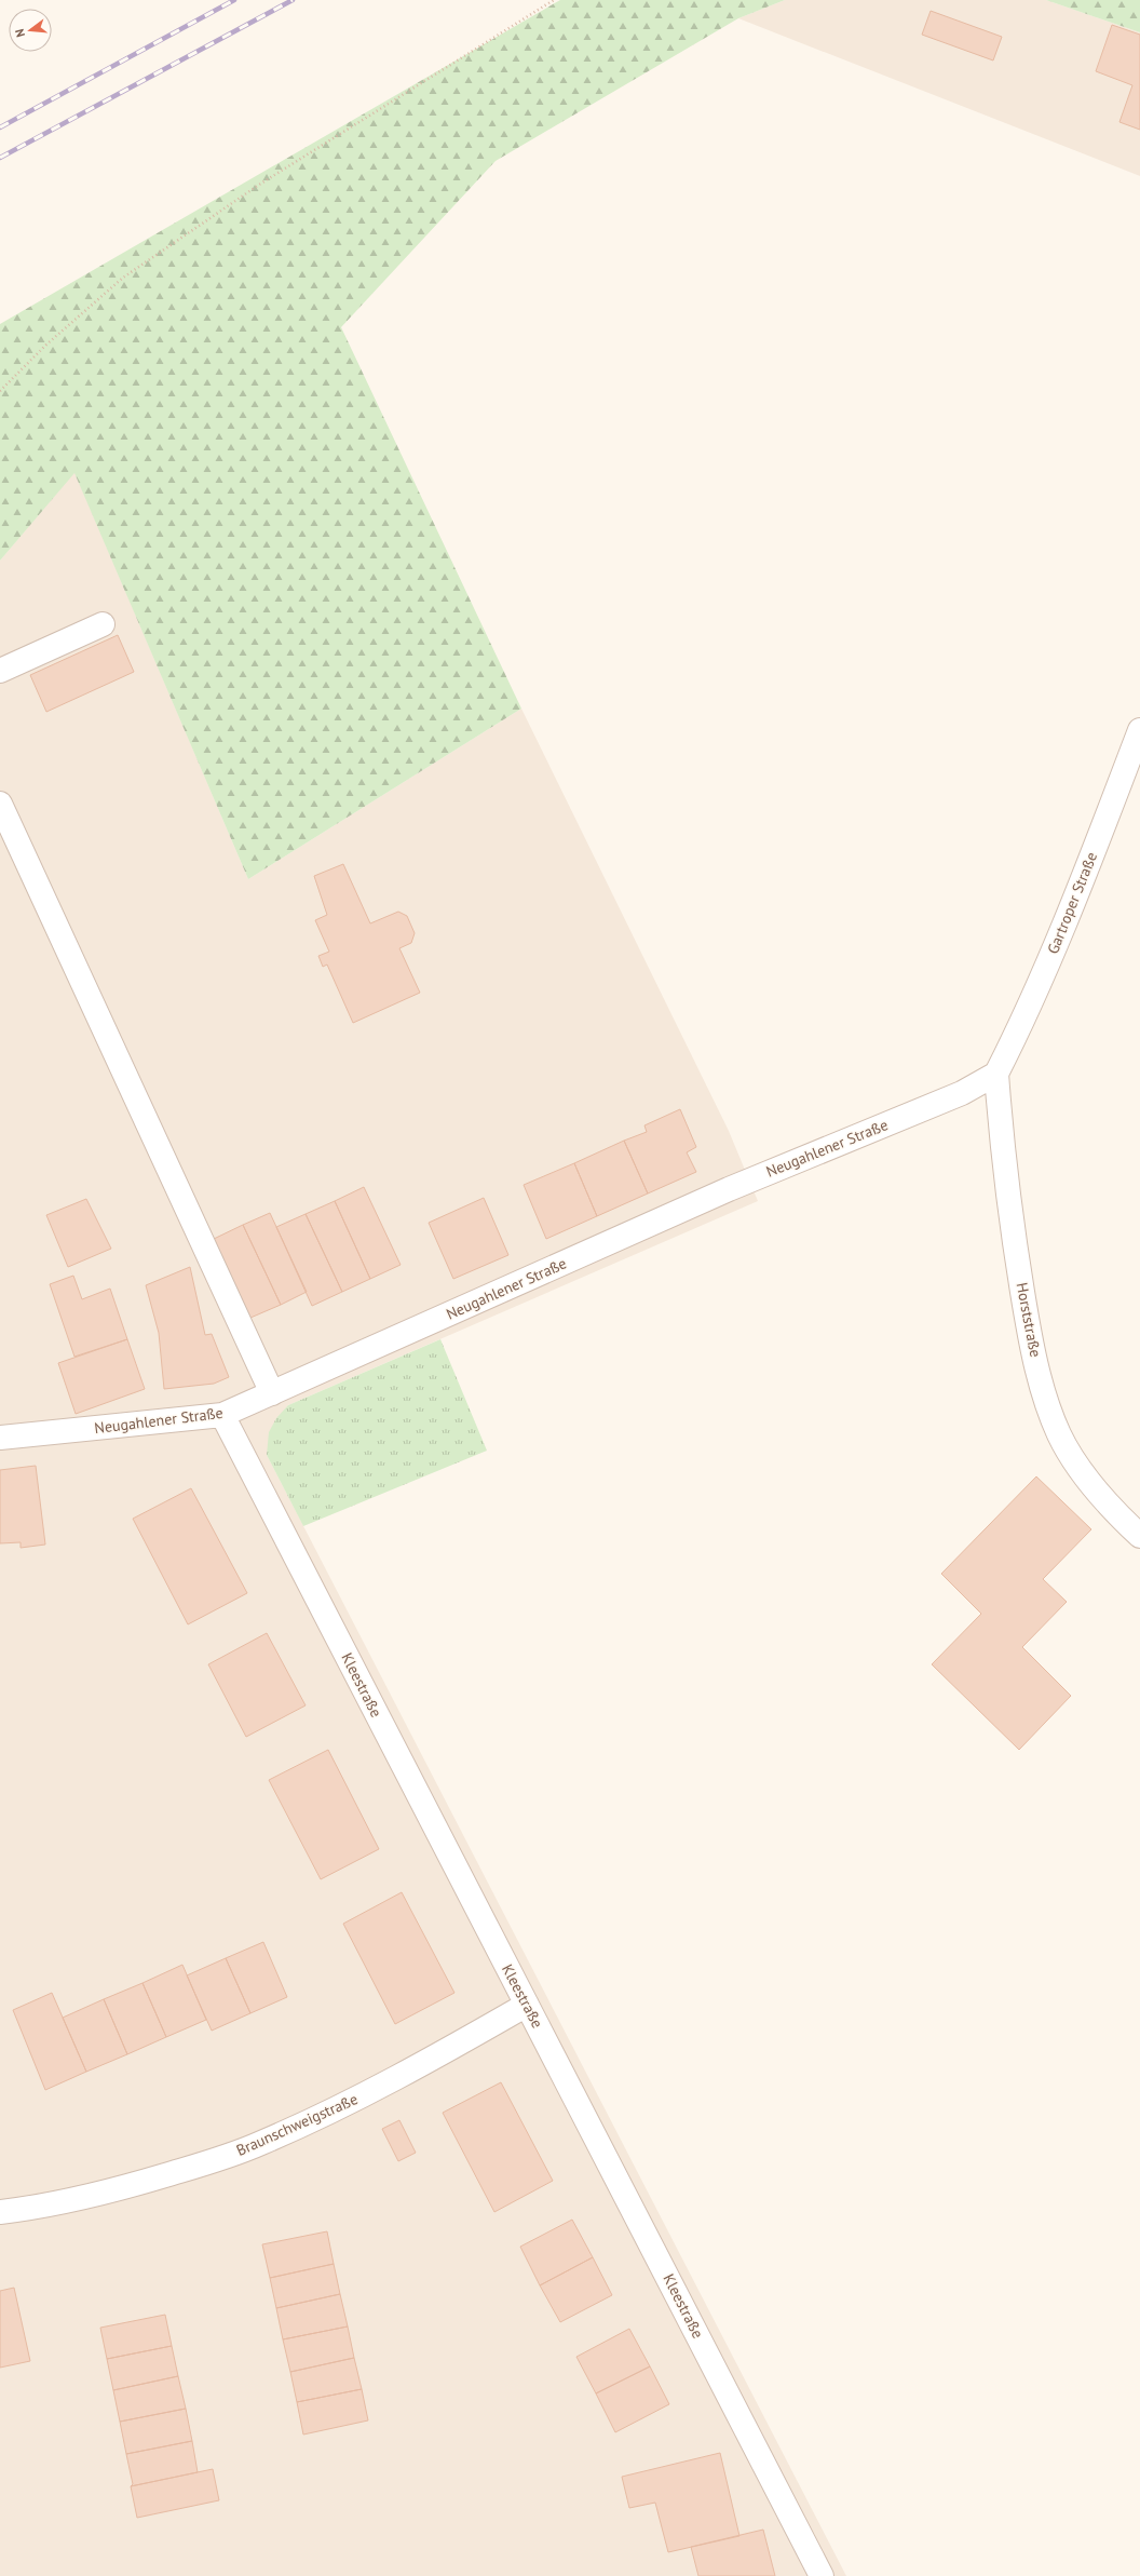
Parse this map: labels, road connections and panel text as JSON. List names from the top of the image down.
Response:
{
  "streets": {
    "street": [
      "Gartroper Straße",
      "Neugahlener Straße",
      "Horststraße",
      "Kleestraße",
      "Braunschweigstraße"
    ]
  },
  "crossings": [
    ["Gartroper Straße", "Neugahlener Straße"],
    ["Gartroper Straße", "Horststraße"],
    ["Neugahlener Straße", "Horststraße"],
    ["Neugahlener Straße", "Kleestraße"],
    ["Kleestraße", "Braunschweigstraße"]
  ],
  "north": "left"
}
